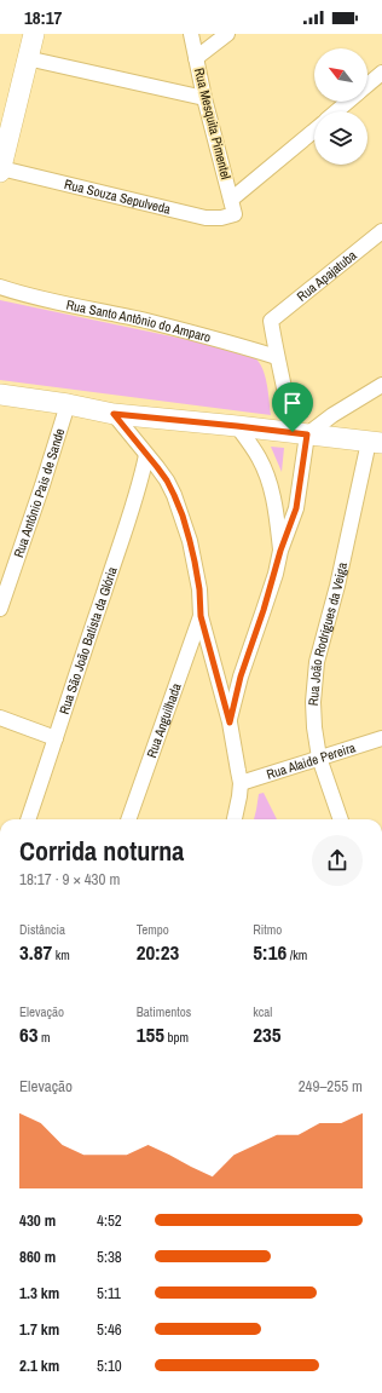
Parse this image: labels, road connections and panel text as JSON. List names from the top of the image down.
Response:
{
  "streets": {
    "street": [
      "Rua Mesquita Pimentel",
      "Rua Souza Sepulveda",
      "Rua Apajatuba",
      "Rua Santo Antônio do Amparo",
      "Rua Antônio Pais de Sande",
      "Rua João Rodrigues da Veiga",
      "Rua São João Batista da Glória",
      "Rua Anguilhada",
      "Rua Alaide Pereira"
    ]
  },
  "crossings": [
    ["Rua Mesquita Pimentel", "Rua Souza Sepulveda"],
    ["Rua Apajatuba", "Rua Santo Antônio do Amparo"],
    ["Rua João Rodrigues da Veiga", "Rua Alaide Pereira"]
  ],
  "north": "top left",
  "page": {
    "status": "18:17",
    "heading": ["Corrida noturna", "18:17 · 9 × 430 m"],
    "stats": [
      ["Distância", "3.87 km"],
      ["Tempo", "20:23"],
      ["Ritmo", "5:16 /km"],
      ["Elevação", "63 m"],
      ["Batimentos", "155 bpm"],
      ["kcal", "235"]
    ],
    "chart": ["Elevação", "249–255 m"],
    "list": [
      {
        "name": "430 m",
        "note": "4:52"
      },
      {
        "name": "860 m",
        "note": "5:38"
      },
      {
        "name": "1.3 km",
        "note": "5:11"
      },
      {
        "name": "1.7 km",
        "note": "5:46"
      },
      {
        "name": "2.1 km",
        "note": "5:10"
      }
    ]
  }
}
